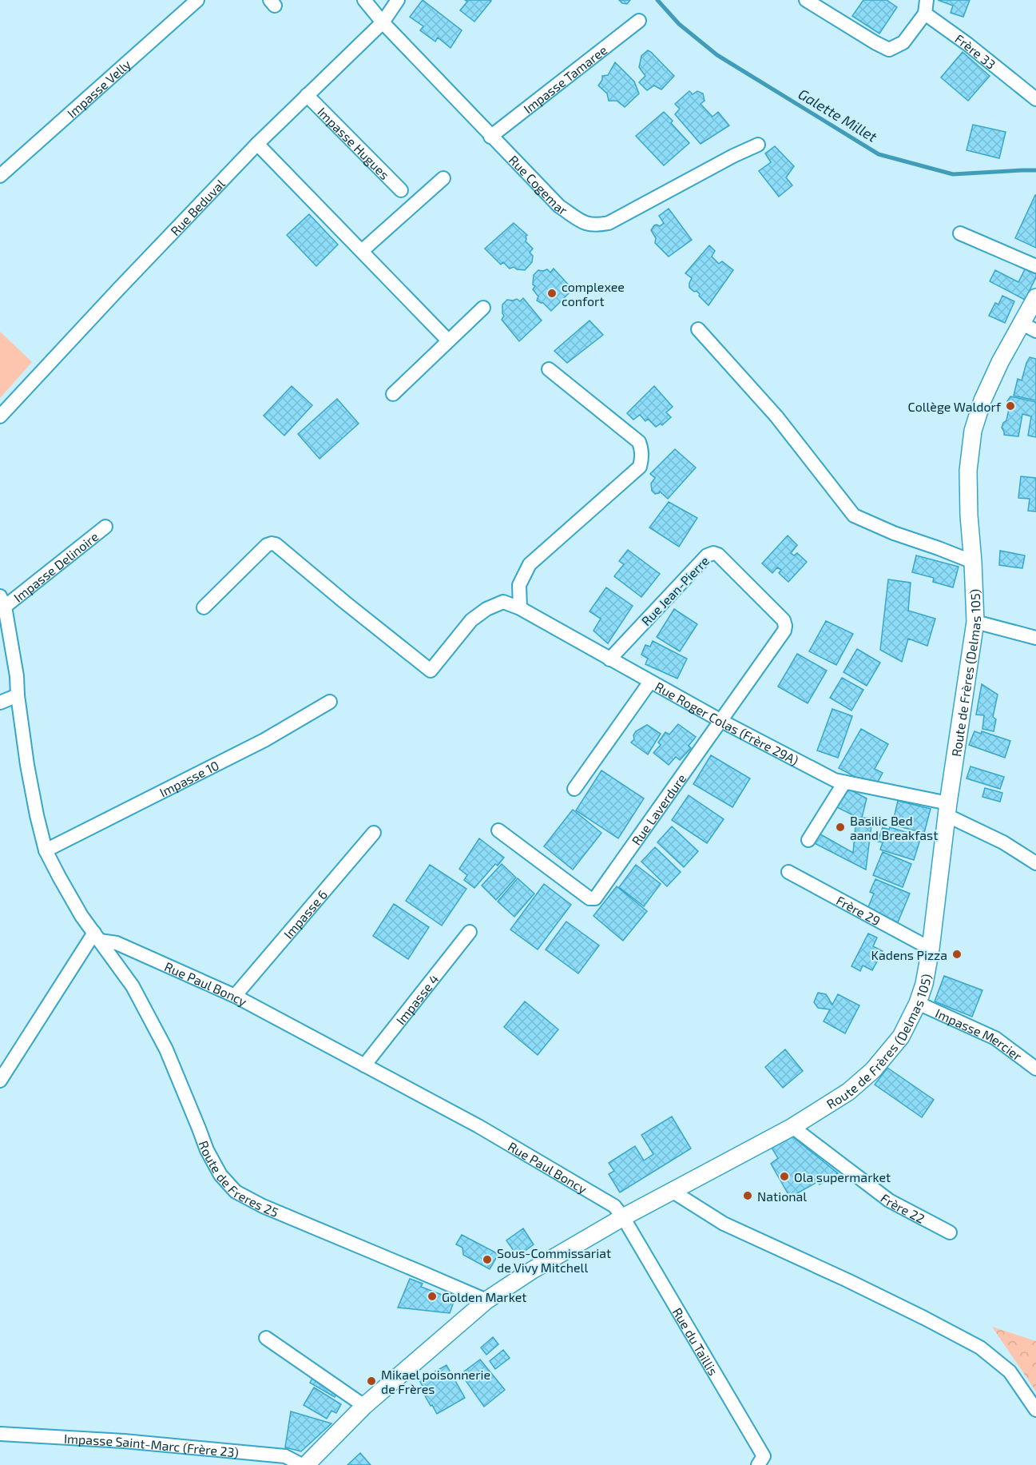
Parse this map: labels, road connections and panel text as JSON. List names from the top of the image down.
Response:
{
  "streets": {
    "main road": ["Route de Frères (Delmas 105)"],
    "street": [
      "Frère 33",
      "Impasse Tamaree",
      "Impasse Velly",
      "Impasse Hugues",
      "Rue Cogemar",
      "Rue Beduval",
      "Impasse Delinoire",
      "Rue Jean-Pierre",
      "Rue Roger Colas (Frère 29A)",
      "Impasse 10",
      "Rue Laverdure",
      "Frère 29",
      "Impasse 6",
      "Rue Paul Boncy",
      "Impasse 4",
      "Impasse Mercier",
      "Route de Freres 25",
      "Frère 22",
      "Rue du Taillis",
      "Impasse Saint-Marc (Frère 23)"
    ]
  },
  "crossings": [
    ["Impasse Tamaree", "Rue Cogemar"],
    ["Impasse Hugues", "Rue Beduval"],
    ["Rue Cogemar", "Rue Beduval"],
    ["Rue Jean-Pierre", "Rue Roger Colas (Frère 29A)"],
    ["Rue Jean-Pierre", "Rue Laverdure"],
    ["Route de Frères (Delmas 105)", "Rue Roger Colas (Frère 29A)"],
    ["Route de Frères (Delmas 105)", "Frère 29"],
    ["Route de Frères (Delmas 105)", "Rue Paul Boncy"],
    ["Route de Frères (Delmas 105)", "Impasse Mercier"],
    ["Route de Frères (Delmas 105)", "Route de Freres 25"],
    ["Route de Frères (Delmas 105)", "Frère 22"],
    ["Route de Frères (Delmas 105)", "Rue du Taillis"],
    ["Rue Roger Colas (Frère 29A)", "Rue Laverdure"],
    ["Impasse 6", "Rue Paul Boncy"],
    ["Rue Paul Boncy", "Impasse 4"],
    ["Rue Paul Boncy", "Route de Freres 25"],
    ["Rue Paul Boncy", "Rue du Taillis"]
  ],
  "water": ["Galette Millet"],
  "places": [
    "complexee confort",
    "Collège Waldorf",
    "Basilic Bed aand Breakfast",
    "Kadens Pizza",
    "Ola supermarket",
    "National",
    "Sous-Commissariat de Vivy Mitchell",
    "Golden Market",
    "Mikael poisonnerie de Frères"
  ]
}
